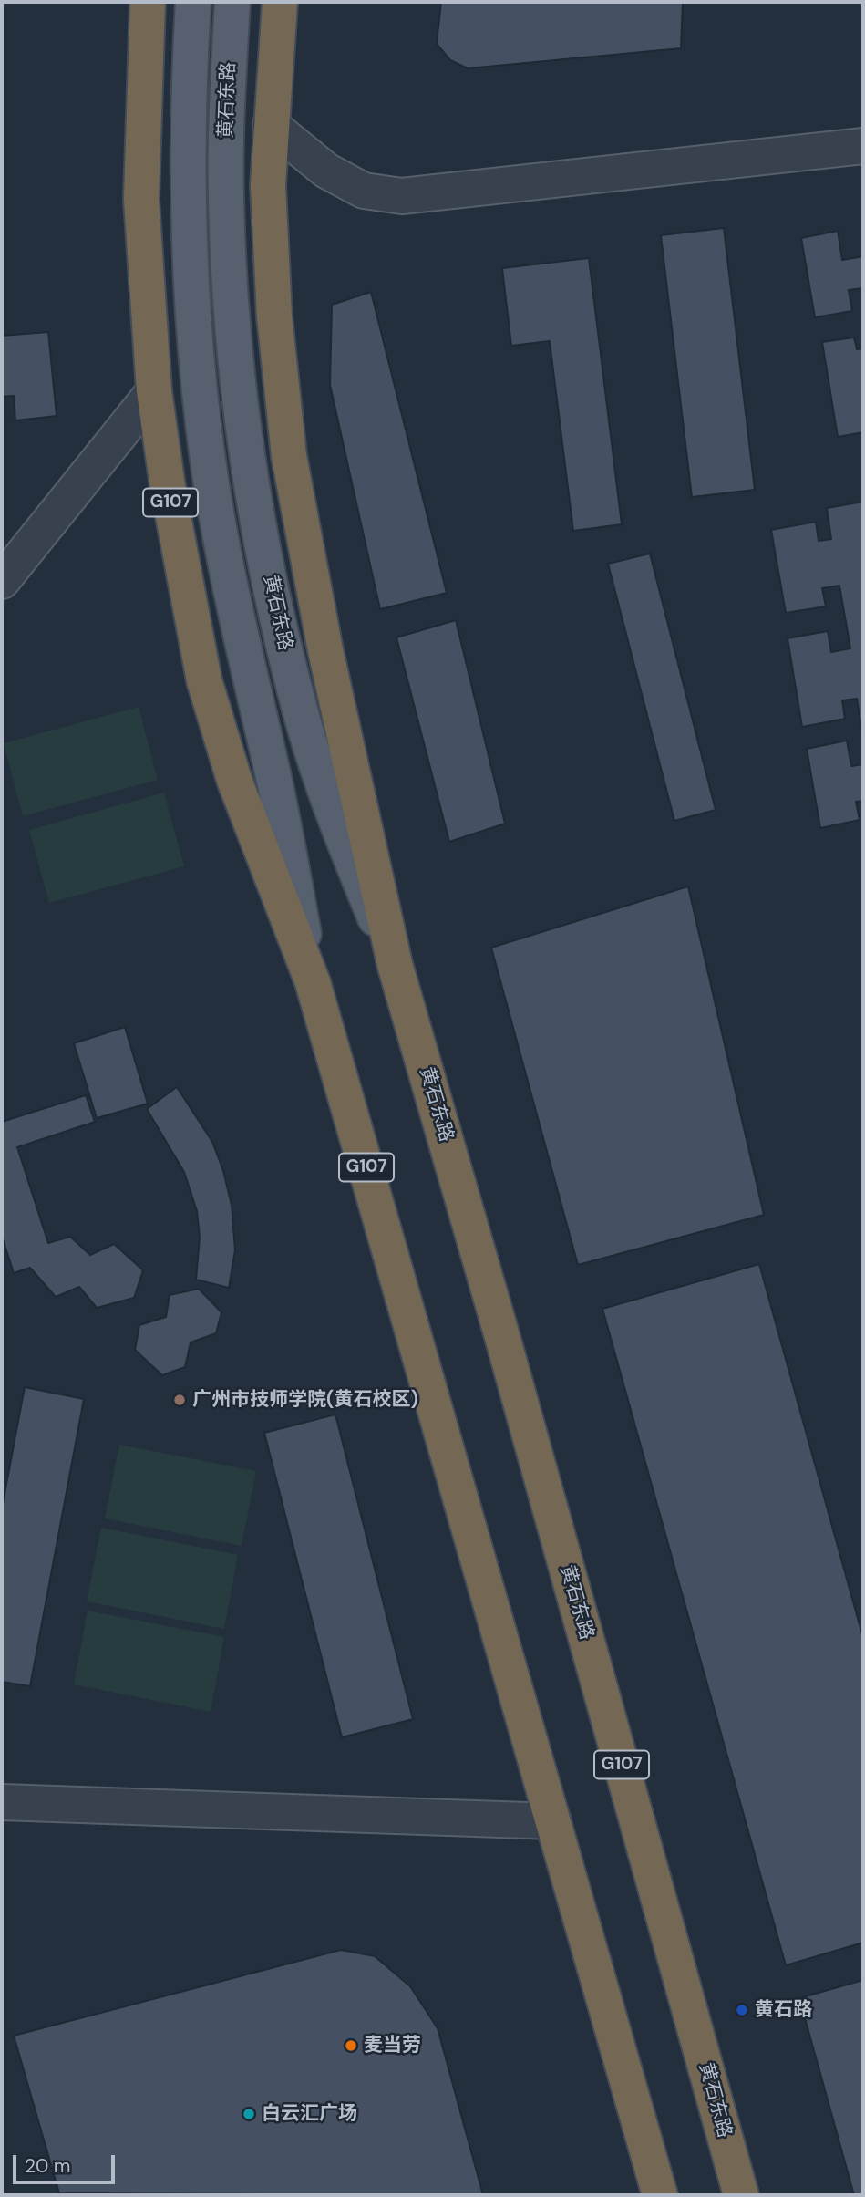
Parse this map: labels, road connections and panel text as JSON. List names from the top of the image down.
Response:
{
  "streets": {
    "highway": ["黄石东路", "G107"]
  },
  "crossings": [
    ["黄石东路", "G107"]
  ],
  "places": [
    "广州市技师学院(黄石校区)",
    "黄石路",
    "麦当劳",
    "白云汇广场"
  ],
  "scale_bar": "20 m"
}
